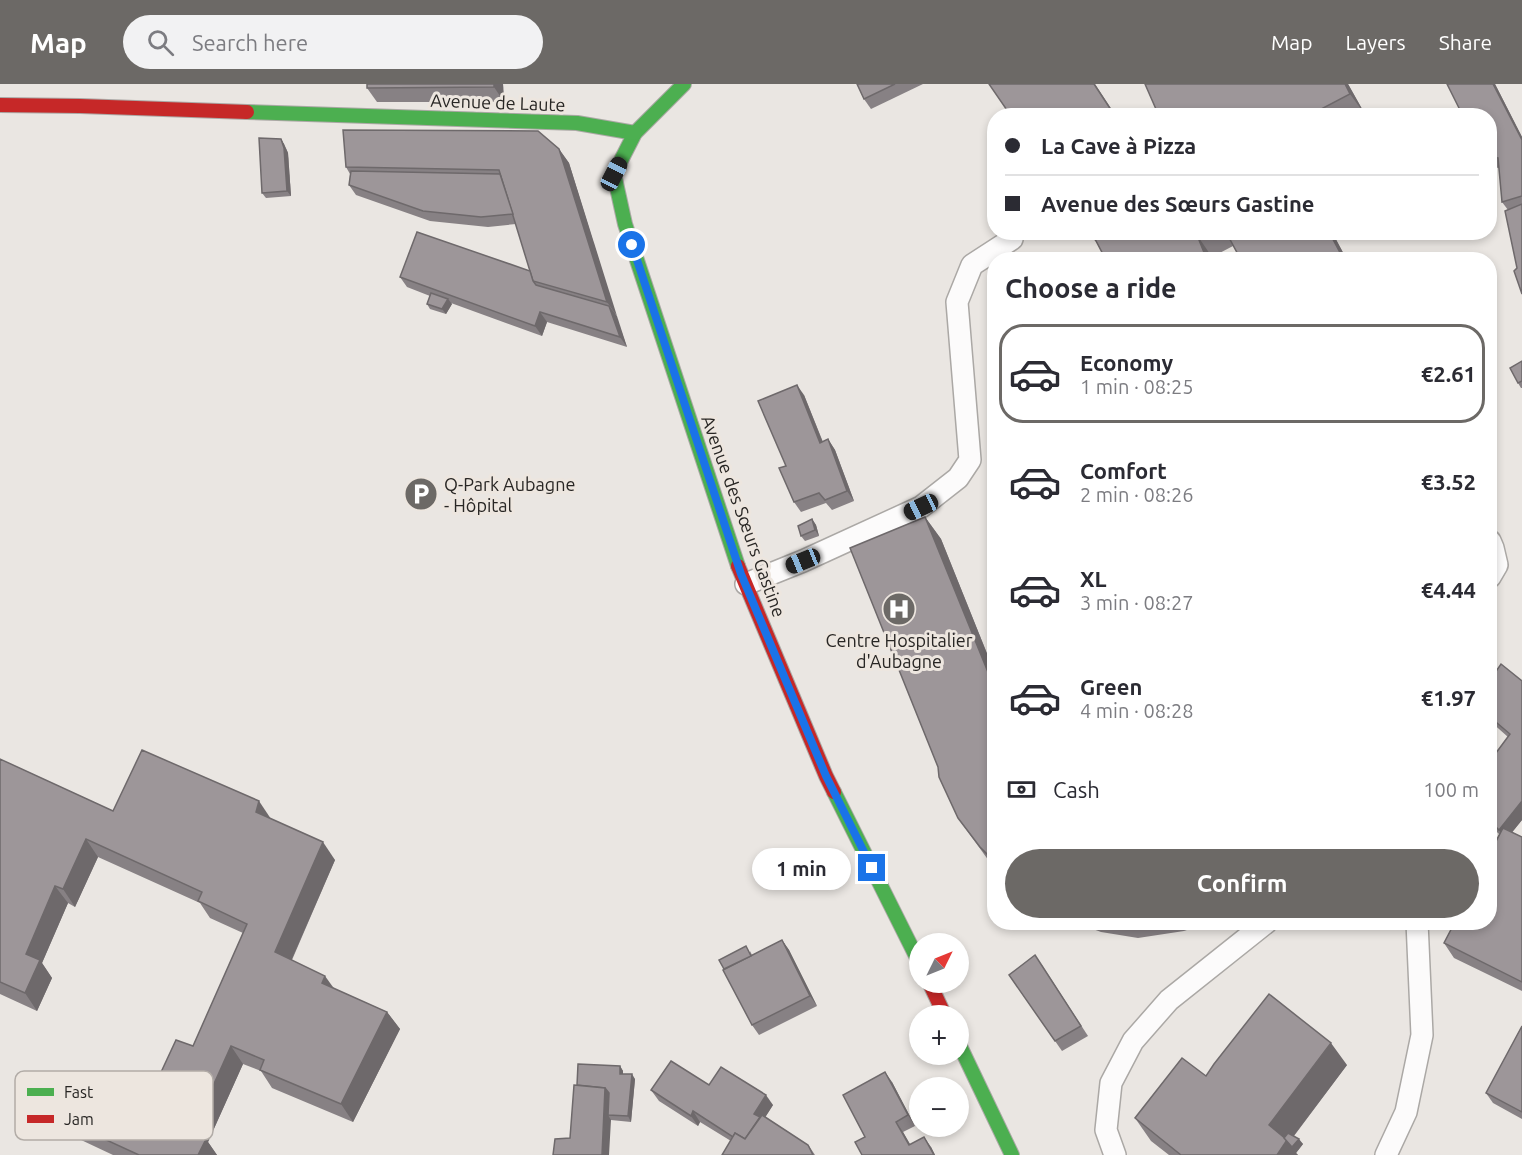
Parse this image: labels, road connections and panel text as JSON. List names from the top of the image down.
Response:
{
  "streets": {
    "street": ["Avenue de Laute", "Avenue des Sœurs Gastine"]
  },
  "crossings": [
    ["Avenue de Laute", "Avenue des Sœurs Gastine"]
  ],
  "places": {
    "parking": ["Q-Park Aubagne - Hôpital"],
    "hospital": ["Centre Hospitalier d'Aubagne"]
  },
  "legend": ["Fast", "Jam"],
  "north": "top right",
  "page": {
    "header": "Map",
    "search": "Search here",
    "nav": ["Map", "Layers", "Share"],
    "banner": ["La Cave à Pizza", "Avenue des Sœurs Gastine"],
    "heading": "Choose a ride",
    "list": [
      {
        "name": "Economy",
        "note": "1 min · 08:25",
        "value": "€2.61"
      },
      {
        "name": "Comfort",
        "note": "2 min · 08:26",
        "value": "€3.52"
      },
      {
        "name": "XL",
        "note": "3 min · 08:27",
        "value": "€4.44"
      },
      {
        "name": "Green",
        "note": "4 min · 08:28",
        "value": "€1.97"
      }
    ],
    "pay": ["Cash", "100 m"],
    "buttons": "Confirm",
    "bubble": "1 min",
    "map_buttons": ["+", "−"]
  }
}
